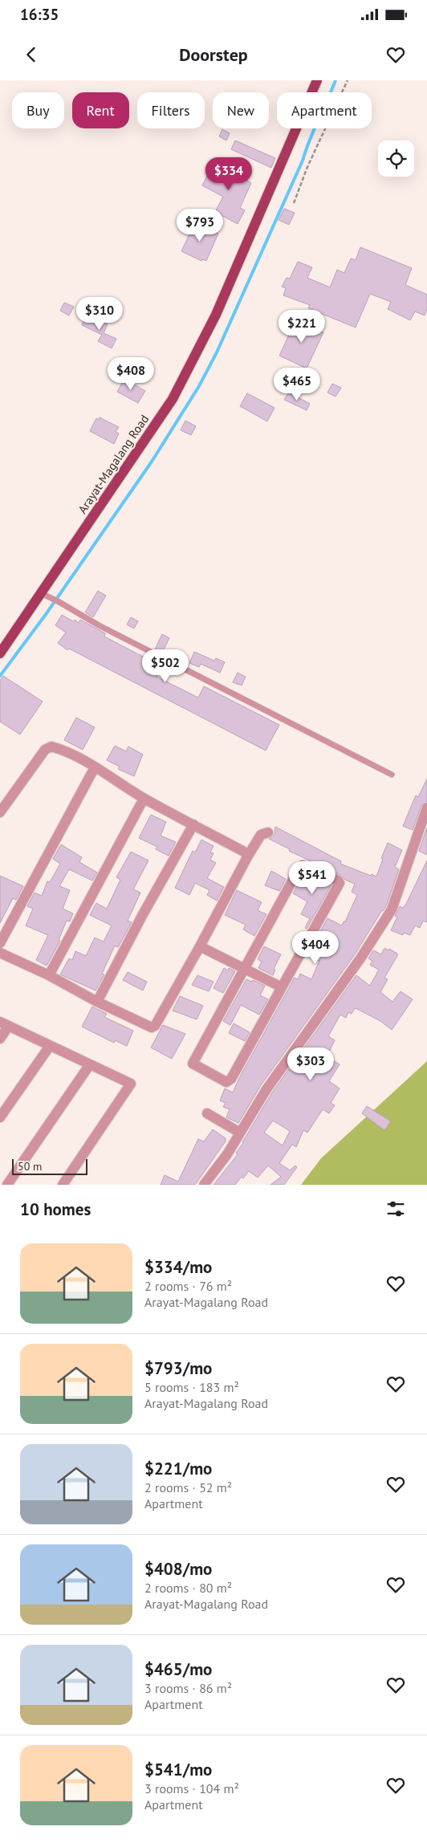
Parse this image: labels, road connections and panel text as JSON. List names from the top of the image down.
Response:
{
  "streets": {
    "main road": ["Arayat-Magalang Road"]
  },
  "scale_bar": "50 m",
  "page": {
    "status": "16:35",
    "header": "Doorstep",
    "chip": [
      "Buy",
      "Rent",
      "Filters",
      "New",
      "Apartment"
    ],
    "price": [
      "$334",
      "$793",
      "$310",
      "$221",
      "$408",
      "$465",
      "$502",
      "$541",
      "$404",
      "$303"
    ],
    "scale": "50 m",
    "heading": "10 homes",
    "list": [
      {
        "name": "$334/mo",
        "note": "2 rooms · 76 m² · Arayat-Magalang Road"
      },
      {
        "name": "$793/mo",
        "note": "5 rooms · 183 m² · Arayat-Magalang Road"
      },
      {
        "name": "$221/mo",
        "note": "2 rooms · 52 m² · Apartment"
      },
      {
        "name": "$408/mo",
        "note": "2 rooms · 80 m² · Arayat-Magalang Road"
      },
      {
        "name": "$465/mo",
        "note": "3 rooms · 86 m² · Apartment"
      },
      {
        "name": "$541/mo",
        "note": "3 rooms · 104 m² · Apartment"
      }
    ]
  }
}
